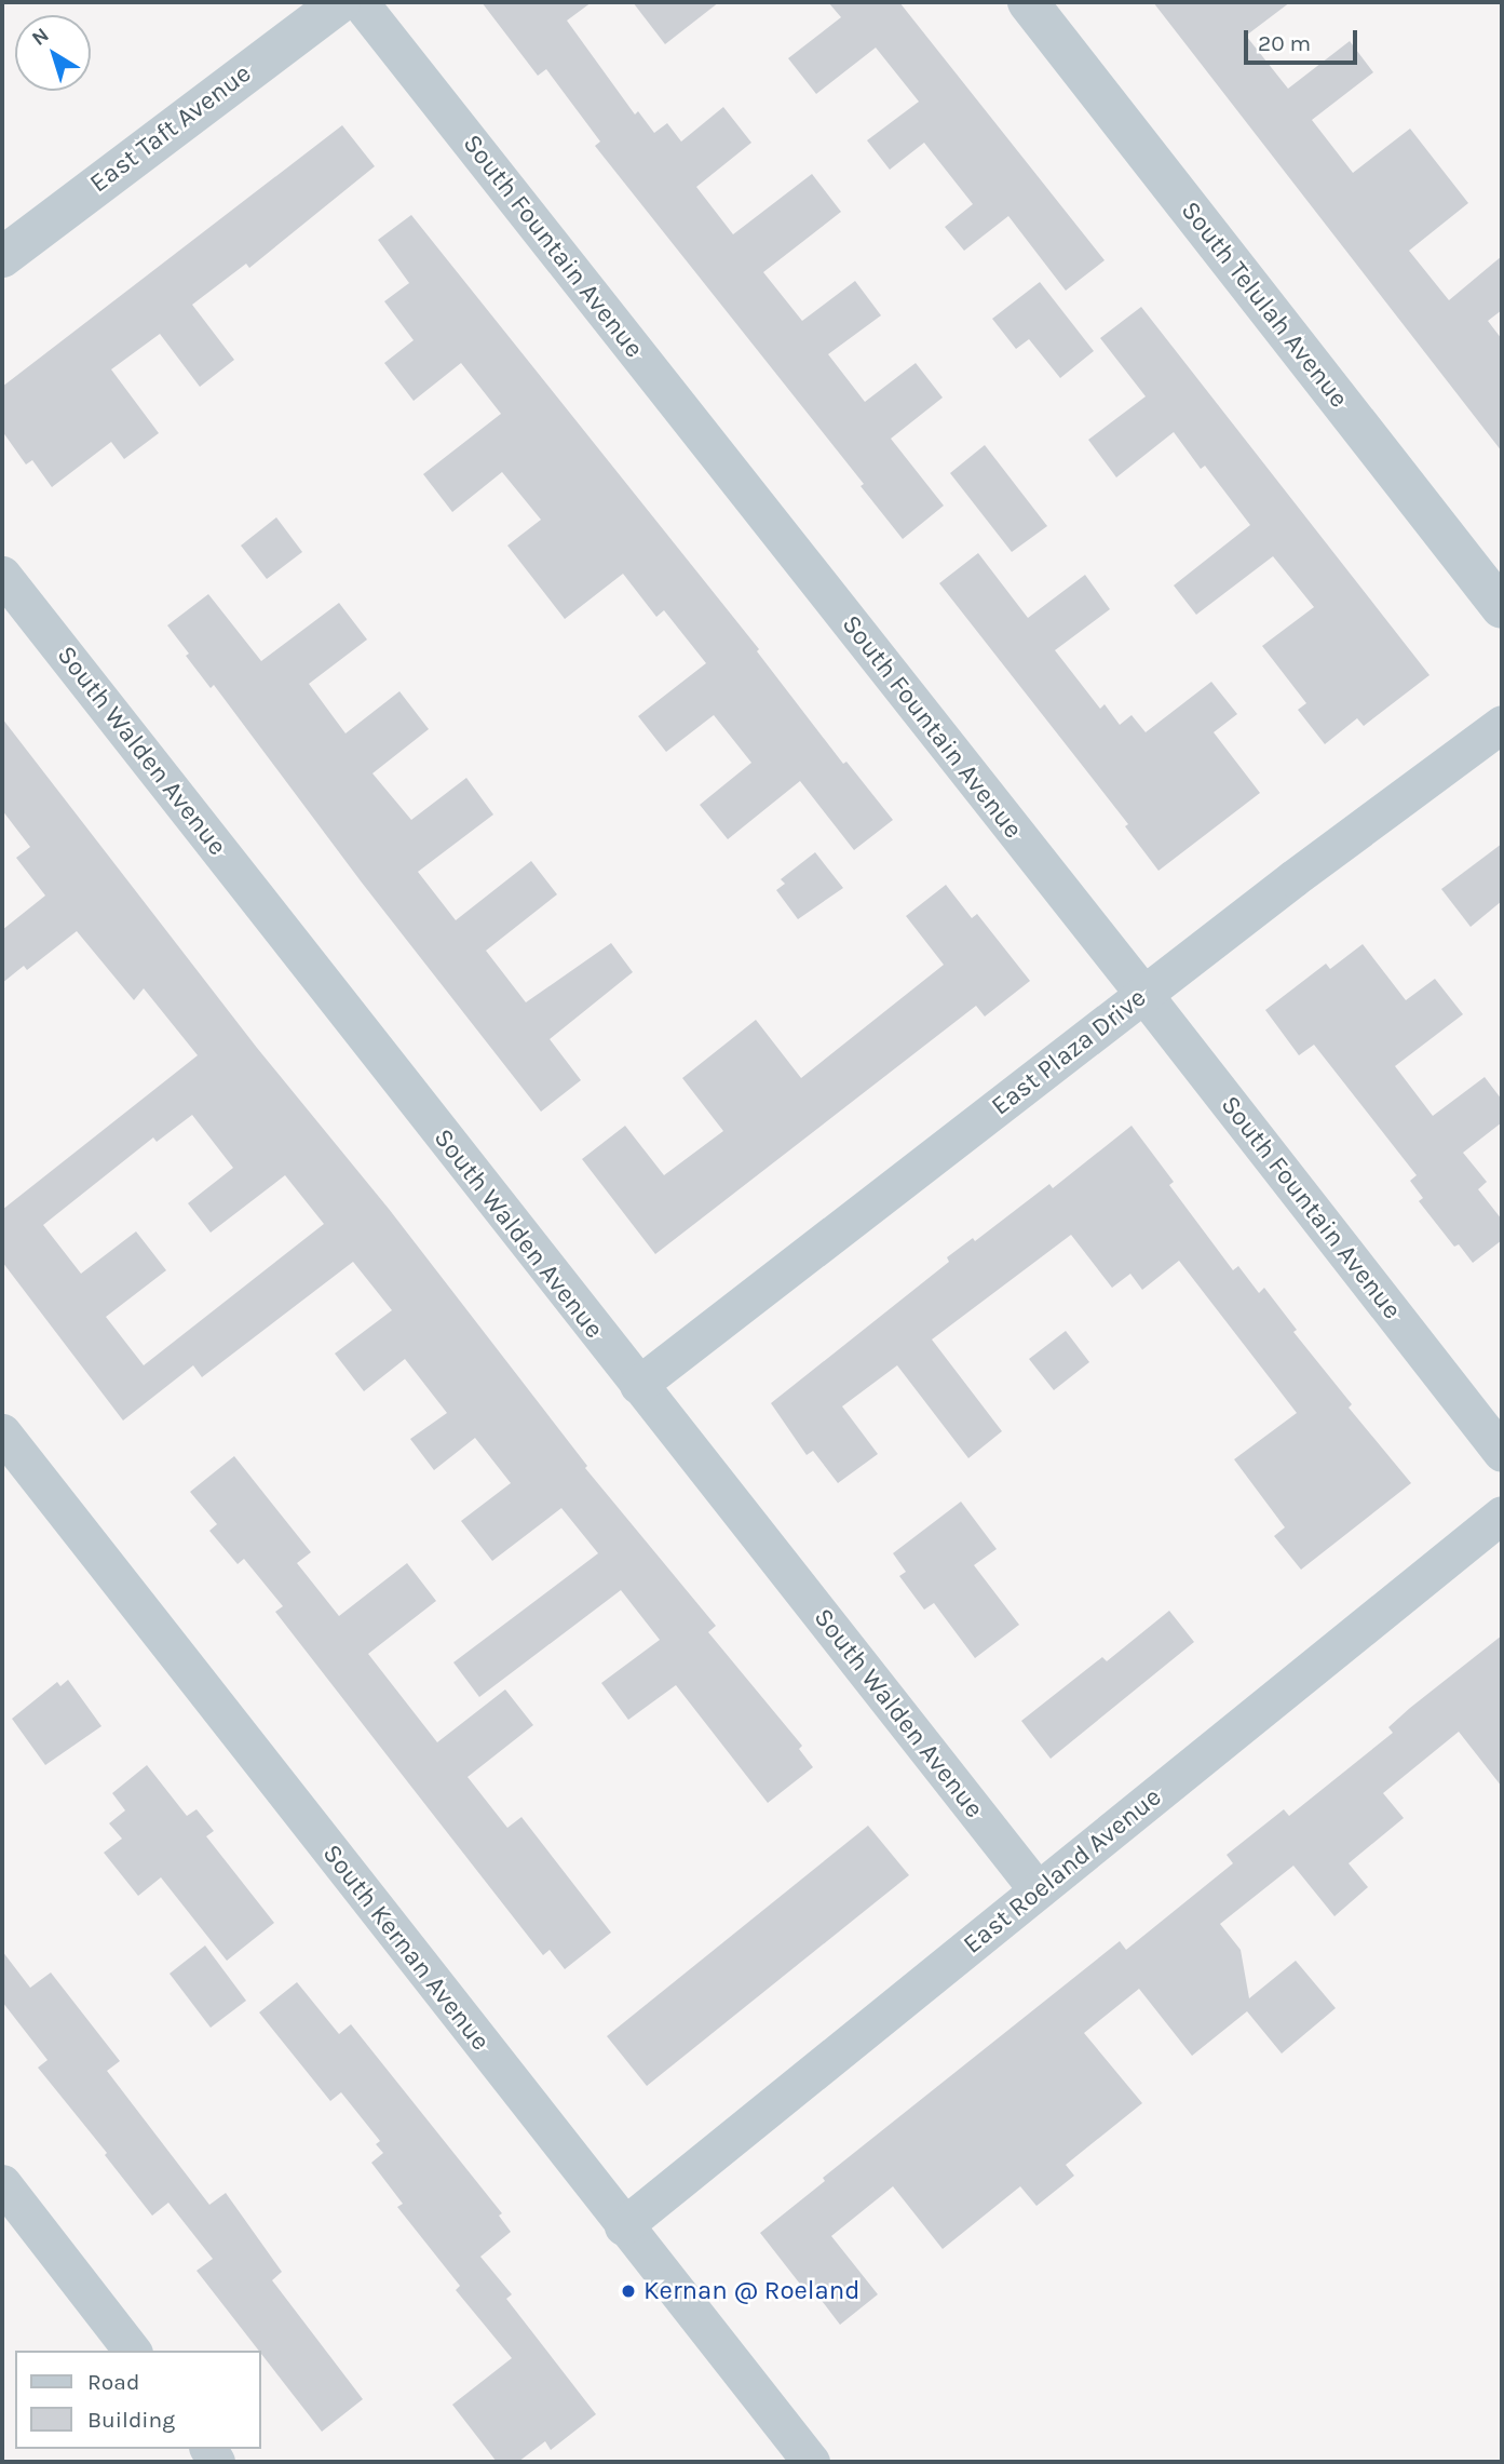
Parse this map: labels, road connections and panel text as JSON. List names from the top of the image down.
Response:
{
  "streets": {
    "street": [
      "East Taft Avenue",
      "South Fountain Avenue",
      "South Telulah Avenue",
      "South Walden Avenue",
      "East Plaza Drive",
      "East Roeland Avenue",
      "South Kernan Avenue"
    ]
  },
  "crossings": [
    ["South Fountain Avenue", "East Plaza Drive"],
    ["South Walden Avenue", "East Plaza Drive"],
    ["South Walden Avenue", "East Roeland Avenue"],
    ["East Roeland Avenue", "South Kernan Avenue"]
  ],
  "places": ["Kernan @ Roeland"],
  "legend": ["Road", "Building"],
  "scale_bar": "20 m",
  "north": "top left"
}
